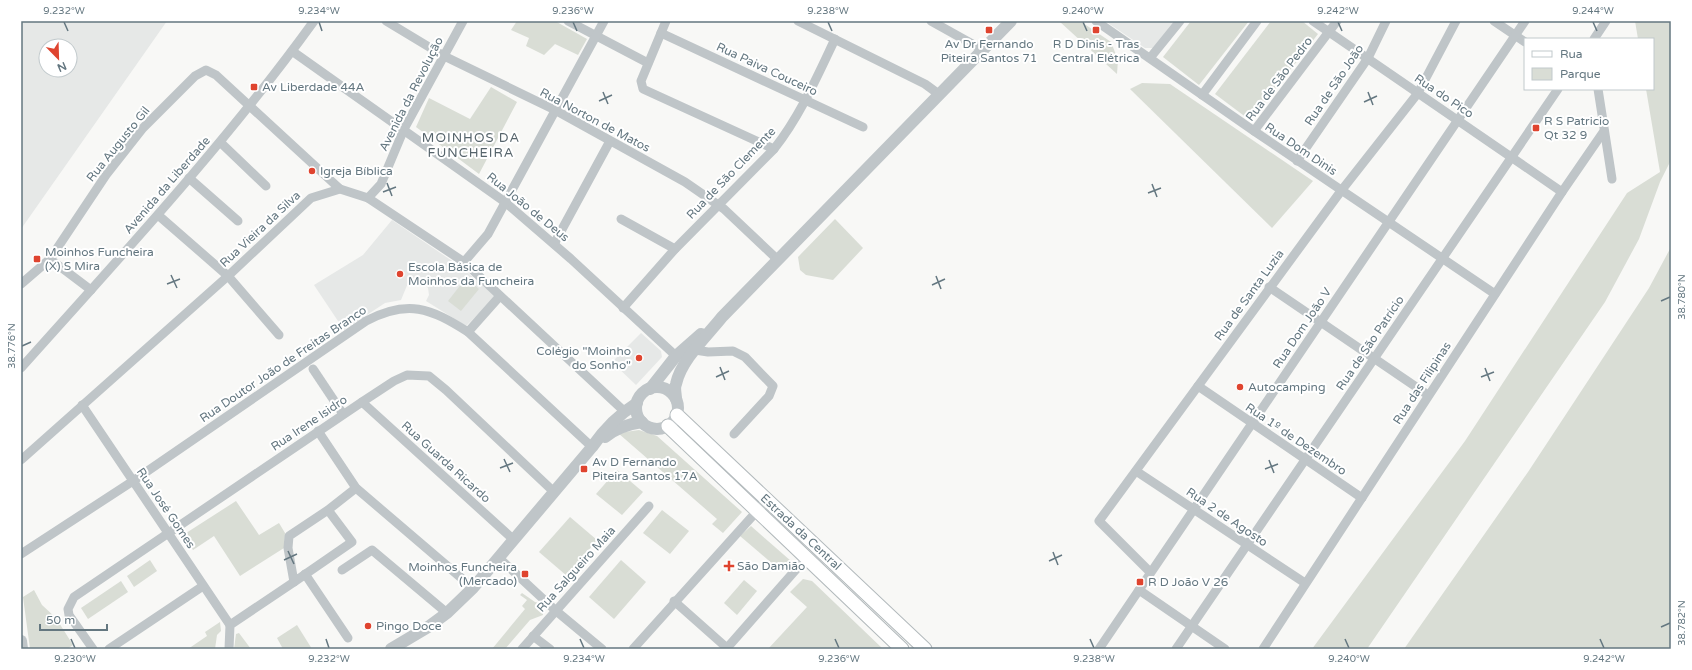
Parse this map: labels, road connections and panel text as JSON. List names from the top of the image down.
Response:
{
  "streets": {
    "main road": ["Estrada da Central"],
    "street": [
      "Rua Paiva Couceiro",
      "Rua de São Pedro",
      "Rua de São João",
      "Avenida da Revolução",
      "Rua do Pico",
      "Rua Norton de Matos",
      "Rua Augusto Gil",
      "Rua Dom Dinis",
      "Rua de São Clemente",
      "Avenida da Liberdade",
      "Rua João de Deus",
      "Rua Vieira da Silva",
      "Rua de Santa Luzia",
      "Rua Dom João V",
      "Rua de São Patrício",
      "Rua Doutor João de Freitas Branco",
      "Rua das Filipinas",
      "Rua Irene Isidro",
      "Rua 1º de Dezembro",
      "Rua Guarda Ricardo",
      "Rua José Gomes",
      "Rua 2 de Agosto",
      "Rua Salgueiro Maia"
    ]
  },
  "crossings": [
    ["Rua Paiva Couceiro", "Rua de São Clemente"],
    ["Rua de São Pedro", "Rua do Pico"],
    ["Rua de São Pedro", "Rua Dom Dinis"],
    ["Rua de São João", "Rua do Pico"],
    ["Rua de São João", "Rua Dom Dinis"],
    ["Avenida da Revolução", "Rua Norton de Matos"],
    ["Avenida da Revolução", "Rua João de Deus"],
    ["Rua do Pico", "Rua de Santa Luzia"],
    ["Rua do Pico", "Rua Dom João V"],
    ["Rua do Pico", "Rua de São Patrício"],
    ["Rua do Pico", "Rua das Filipinas"],
    ["Rua Norton de Matos", "Rua de São Clemente"],
    ["Rua Augusto Gil", "Avenida da Liberdade"],
    ["Rua Dom Dinis", "Rua de Santa Luzia"],
    ["Rua Dom Dinis", "Rua Dom João V"],
    ["Rua Dom Dinis", "Rua de São Patrício"],
    ["Rua Dom Dinis", "Rua das Filipinas"],
    ["Rua de São Clemente", "Rua João de Deus"],
    ["Avenida da Liberdade", "Rua João de Deus"],
    ["Rua Vieira da Silva", "Rua José Gomes"],
    ["Rua de Santa Luzia", "Rua Dom João V"],
    ["Rua de Santa Luzia", "Rua 1º de Dezembro"],
    ["Rua de Santa Luzia", "Rua 2 de Agosto"],
    ["Rua Dom João V", "Rua 1º de Dezembro"],
    ["Rua Dom João V", "Rua 2 de Agosto"],
    ["Rua de São Patrício", "Rua 1º de Dezembro"],
    ["Rua de São Patrício", "Rua 2 de Agosto"],
    ["Rua Doutor João de Freitas Branco", "Rua José Gomes"],
    ["Rua das Filipinas", "Rua 1º de Dezembro"],
    ["Rua das Filipinas", "Rua 2 de Agosto"],
    ["Rua Irene Isidro", "Rua Guarda Ricardo"],
    ["Rua Irene Isidro", "Rua José Gomes"]
  ],
  "districts": ["MOINHOS DA FUNCHEIRA"],
  "places": {
    "transit": [
      "Av Dr Fernando Piteira Santos 71",
      "R D Dinis - Tras Central Elétrica",
      "Av Liberdade 44A",
      "R S Patricio Qt 32 9",
      "Moinhos Funcheira (X) S Mira",
      "Av D Fernando Piteira Santos 17A",
      "Moinhos Funcheira (Mercado)",
      "R D João V 26"
    ],
    "other": [
      "Igreja Bíblica",
      "Escola Básica de Moinhos da Funcheira",
      "Colégio \"Moinho do Sonho\"",
      "Autocamping",
      "Pingo Doce"
    ],
    "health": ["São Damião"]
  },
  "legend": ["Rua", "Parque"],
  "scale_bar": "50 m",
  "north": "bottom right",
  "coordinates": [
    "9.232°W",
    "9.234°W",
    "9.236°W",
    "9.238°W",
    "9.240°W",
    "9.242°W",
    "9.244°W",
    "38.780°N",
    "38.776°N",
    "38.782°N",
    "9.230°W"
  ]
}
